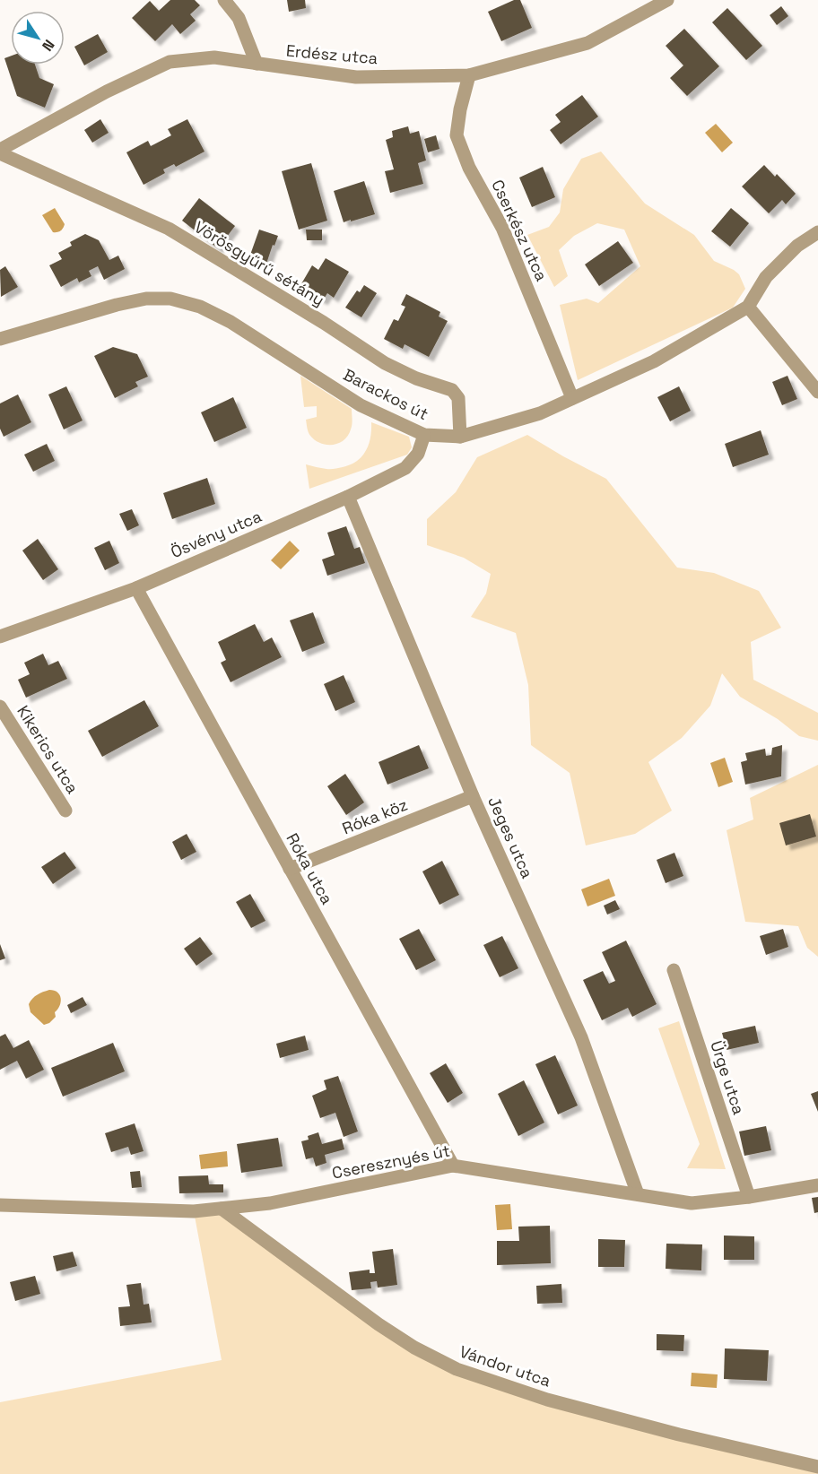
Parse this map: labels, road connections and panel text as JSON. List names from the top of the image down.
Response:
{
  "streets": {
    "street": [
      "Erdész utca",
      "Cserkész utca",
      "Vörösgyűrű sétány",
      "Barackos út",
      "Ösvény utca",
      "Kikerics utca",
      "Róka köz",
      "Jeges utca",
      "Róka utca",
      "Ürge utca",
      "Cseresznyés út",
      "Vándor utca"
    ]
  },
  "crossings": [
    ["Erdész utca", "Cserkész utca"],
    ["Erdész utca", "Vörösgyűrű sétány"],
    ["Cserkész utca", "Barackos út"],
    ["Vörösgyűrű sétány", "Barackos út"],
    ["Barackos út", "Ösvény utca"],
    ["Ösvény utca", "Jeges utca"],
    ["Ösvény utca", "Róka utca"],
    ["Róka köz", "Jeges utca"],
    ["Róka köz", "Róka utca"],
    ["Jeges utca", "Cseresznyés út"],
    ["Róka utca", "Cseresznyés út"],
    ["Ürge utca", "Cseresznyés út"],
    ["Cseresznyés út", "Vándor utca"]
  ],
  "north": "bottom right"
}
